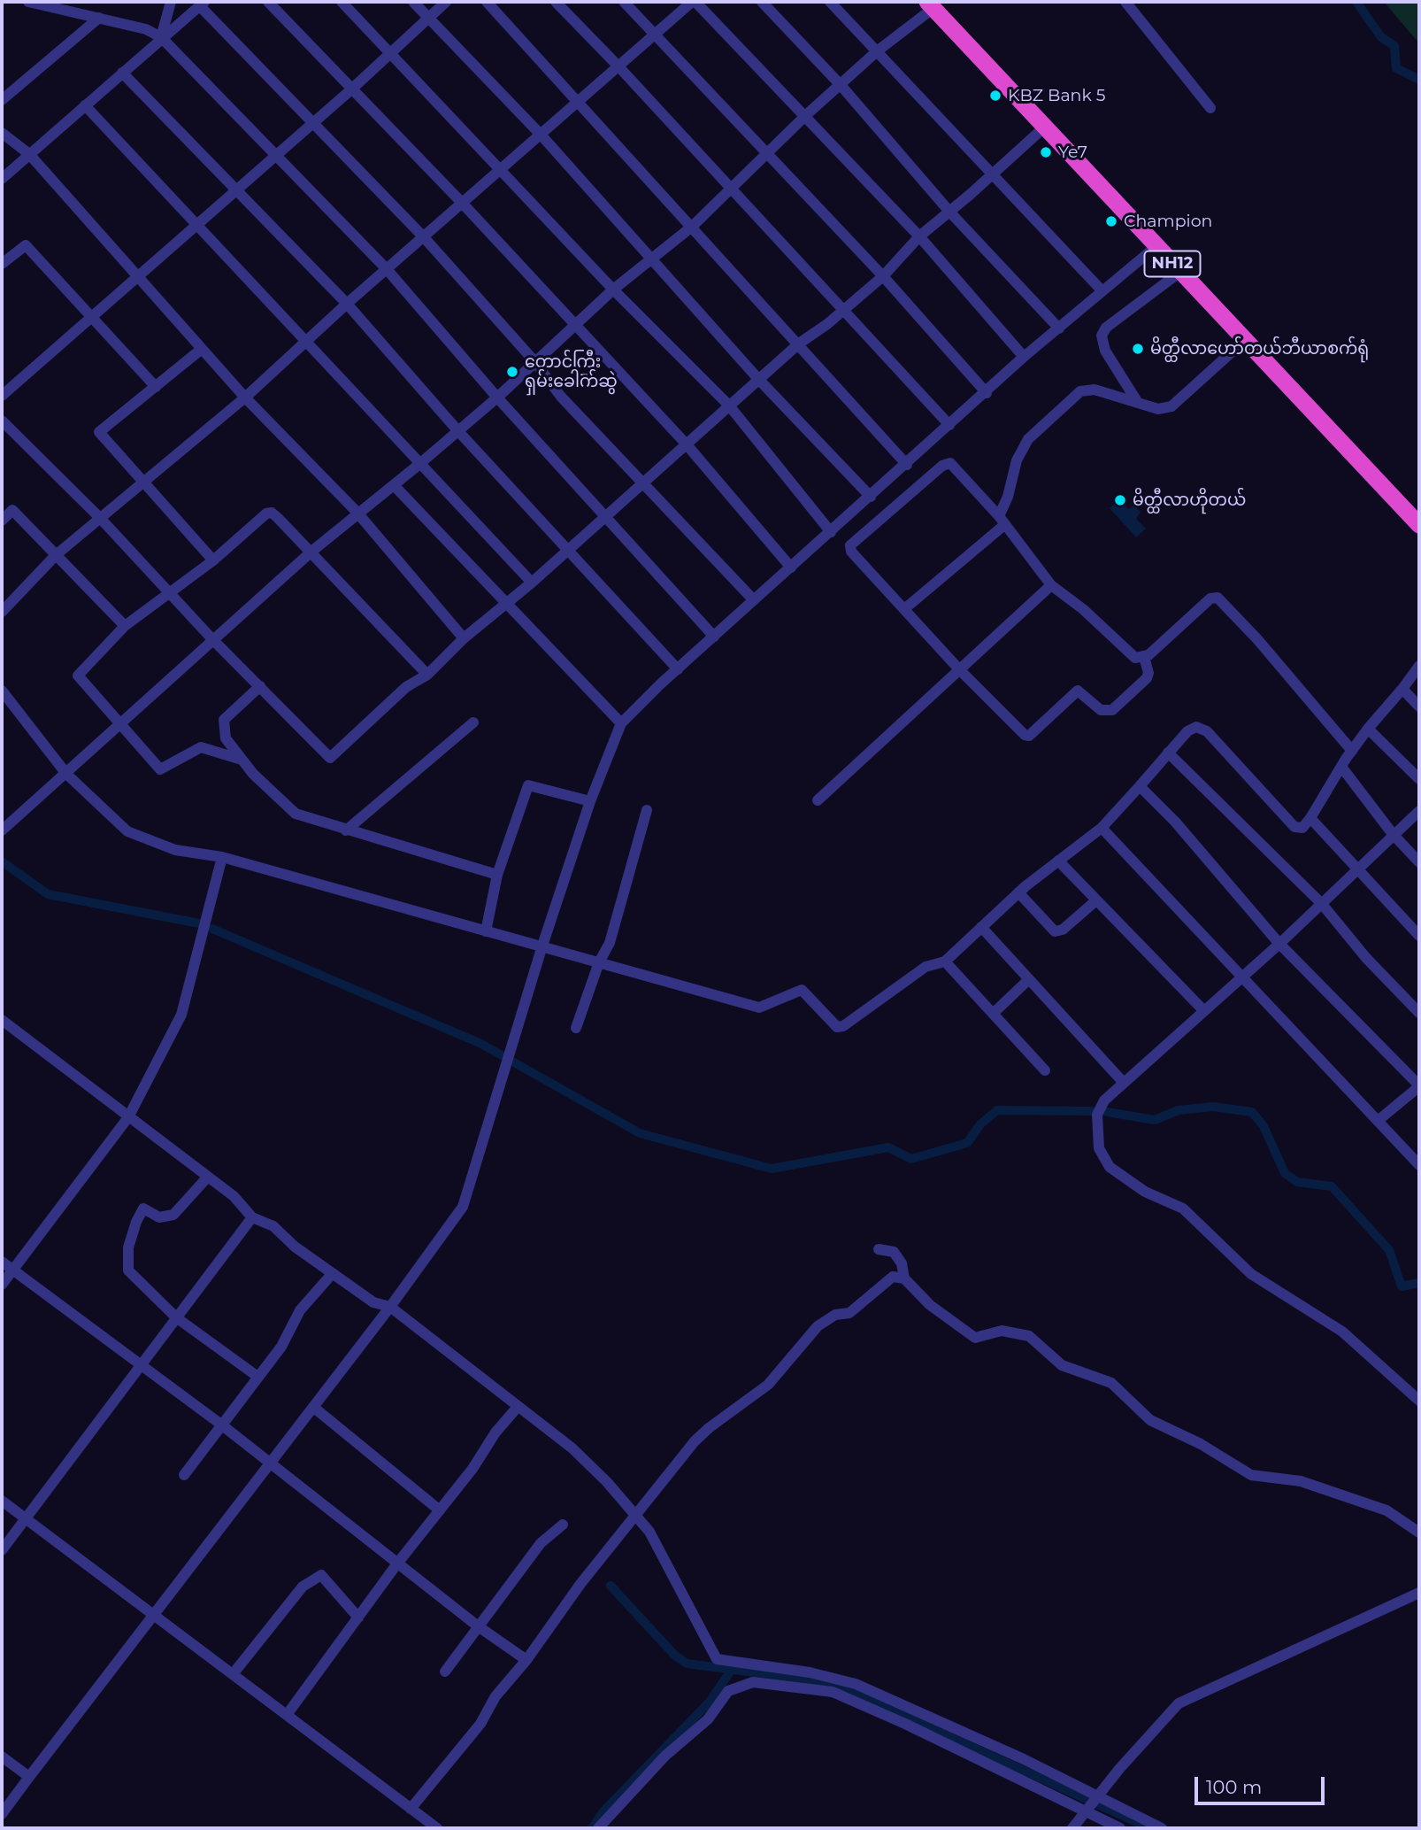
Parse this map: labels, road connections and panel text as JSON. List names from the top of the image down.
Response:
{
  "streets": {
    "highway": ["NH12"]
  },
  "places": [
    "KBZ Bank 5",
    "Ye7",
    "Champion",
    "မိတ္ထီလာဟော်တယ်ဘီယာစက်ရုံ",
    "တောင်ကြီး ရှမ်းခေါက်ဆွဲ",
    "မိတ္ထီလာဟိုတယ်"
  ],
  "scale_bar": "100 m"
}
